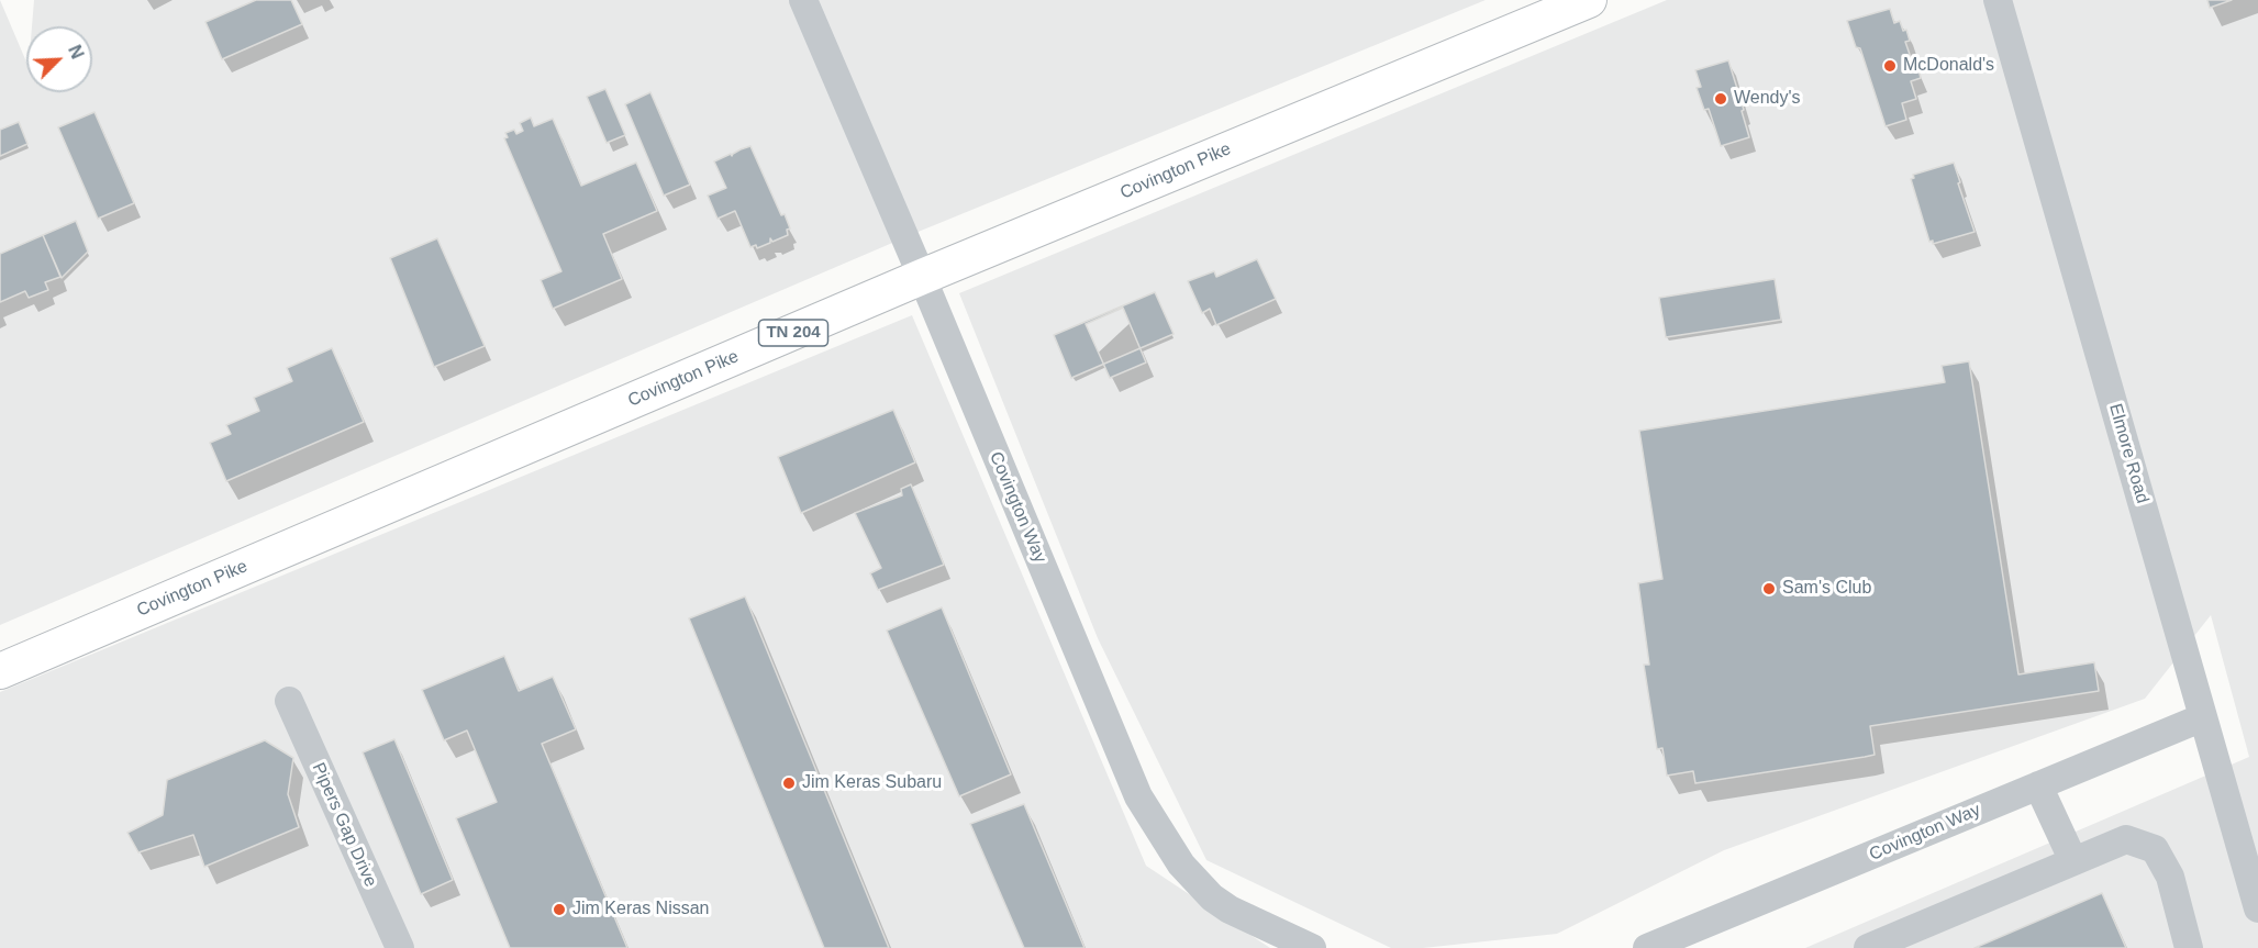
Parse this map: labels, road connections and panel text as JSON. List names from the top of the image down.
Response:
{
  "streets": {
    "main road": ["Covington Pike", "TN 204"],
    "street": ["Elmore Road", "Covington Way", "Pipers Gap Drive"]
  },
  "crossings": [
    ["Covington Pike", "Covington Way"],
    ["Elmore Road", "Covington Way"]
  ],
  "places": [
    "McDonald's",
    "Wendy's",
    "Sam's Club",
    "Jim Keras Subaru",
    "Jim Keras Nissan"
  ],
  "north": "top right"
}
